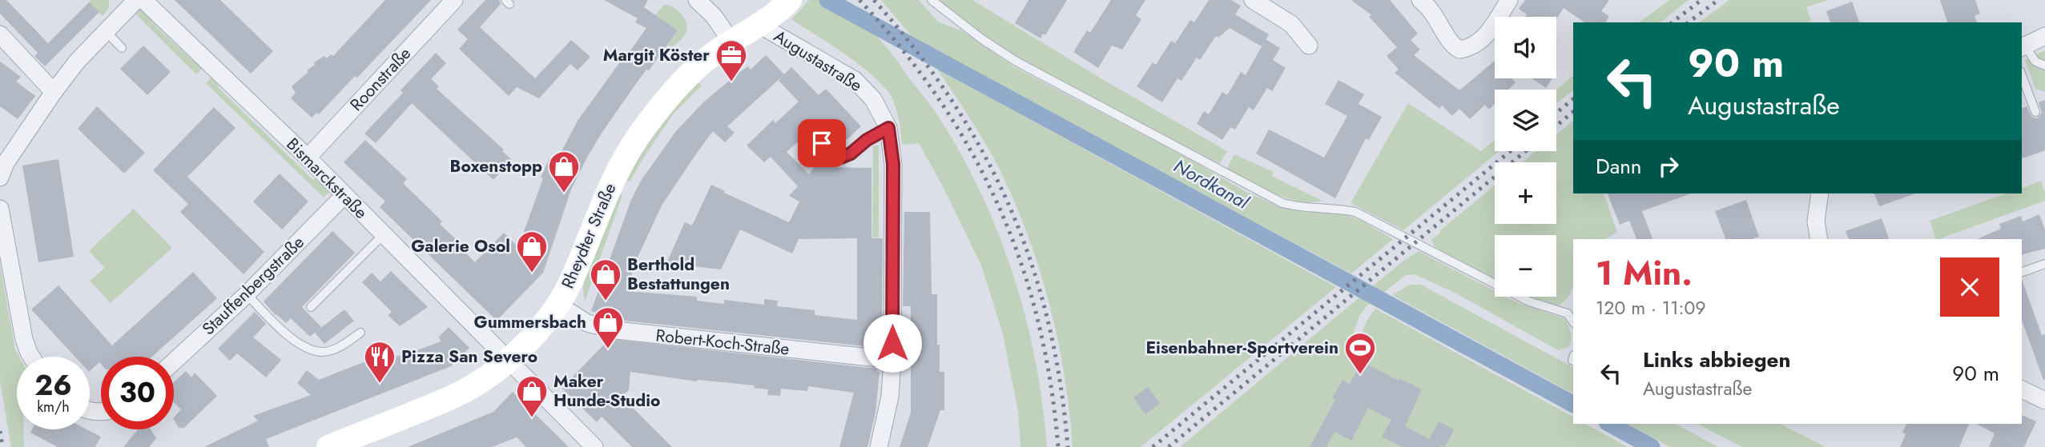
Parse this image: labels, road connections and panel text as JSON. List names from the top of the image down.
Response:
{
  "streets": {
    "main road": ["Rheydter Straße"],
    "street": [
      "Augustastraße",
      "Roonstraße",
      "Bismarckstraße",
      "Stauffenbergstraße",
      "Robert-Koch-Straße"
    ]
  },
  "crossings": [
    ["Augustastraße", "Rheydter Straße"],
    ["Augustastraße", "Robert-Koch-Straße"],
    ["Roonstraße", "Bismarckstraße"],
    ["Bismarckstraße", "Rheydter Straße"],
    ["Bismarckstraße", "Stauffenbergstraße"],
    ["Rheydter Straße", "Robert-Koch-Straße"]
  ],
  "water": ["Nordkanal"],
  "places": {
    "office": ["Margit Köster"],
    "shop": [
      "Boxenstopp",
      "Galerie Osol",
      "Berthold Bestattungen",
      "Gummersbach",
      "Maker Hunde-Studio"
    ],
    "sports": ["Eisenbahner-Sportverein"],
    "restaurant": ["Pizza San Severo"]
  },
  "page": {
    "map_buttons": ["+", "−"],
    "turn": ["90 m", "Augustastraße"],
    "then": "Dann",
    "heading": ["1 Min.", "120 m · 11:09"],
    "list": [
      {
        "name": "Links abbiegen",
        "note": "Augustastraße",
        "value": "90 m"
      }
    ],
    "speed": "26 km/h",
    "limit": "30"
  }
}
